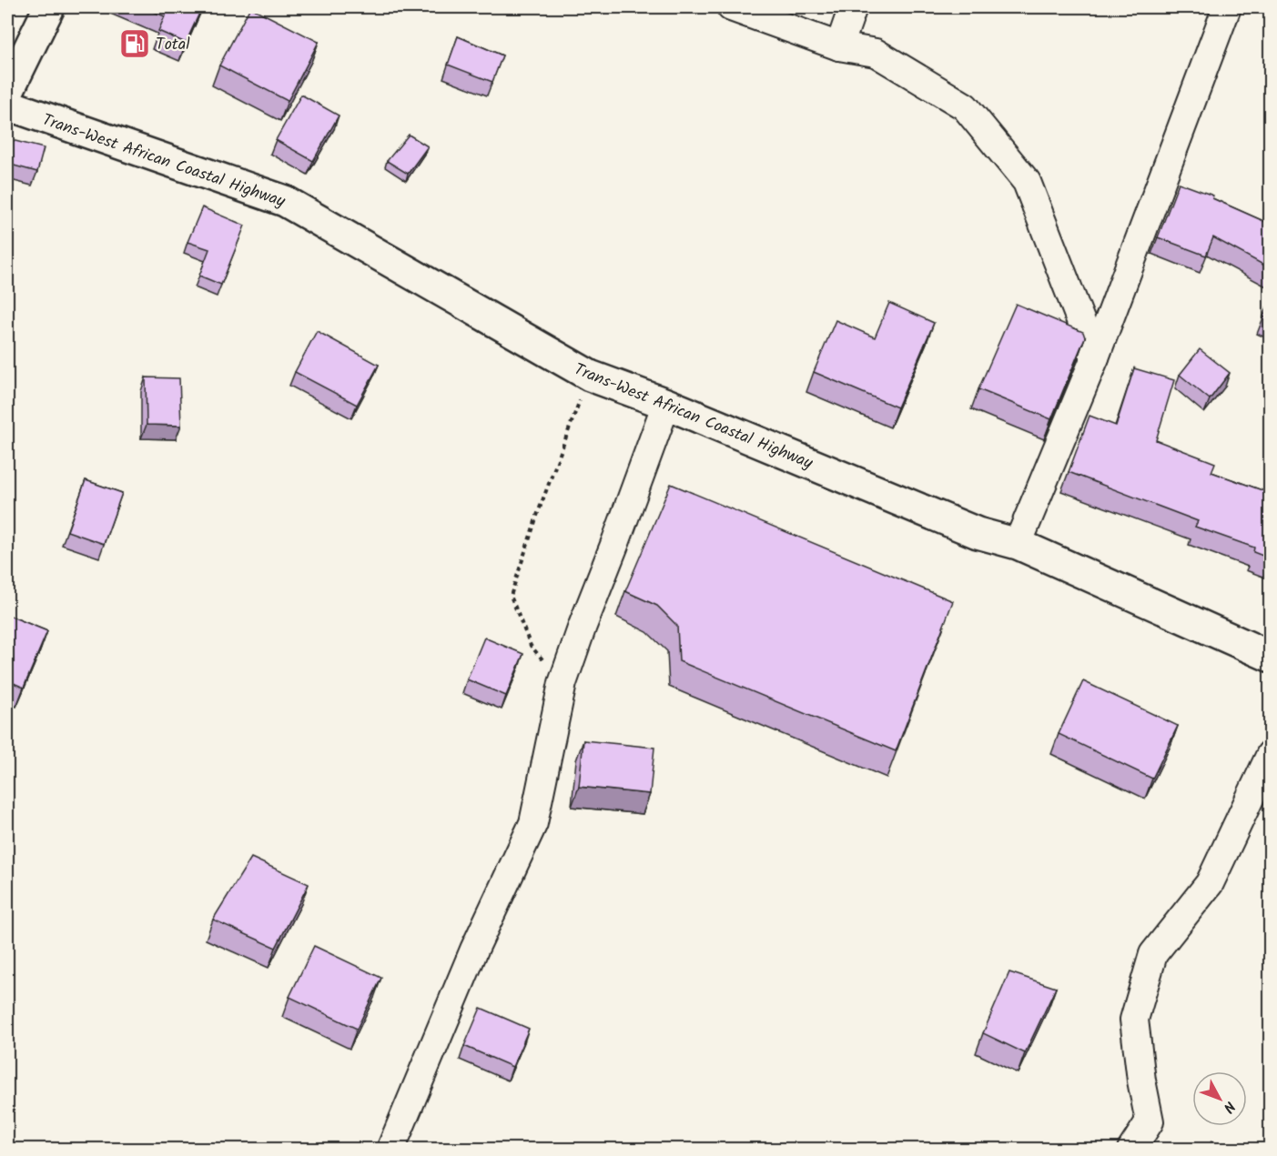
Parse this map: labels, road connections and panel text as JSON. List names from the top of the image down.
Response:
{
  "streets": {
    "main road": ["Trans-West African Coastal Highway"]
  },
  "places": {
    "fuel station": ["Total"]
  },
  "north": "bottom right"
}
